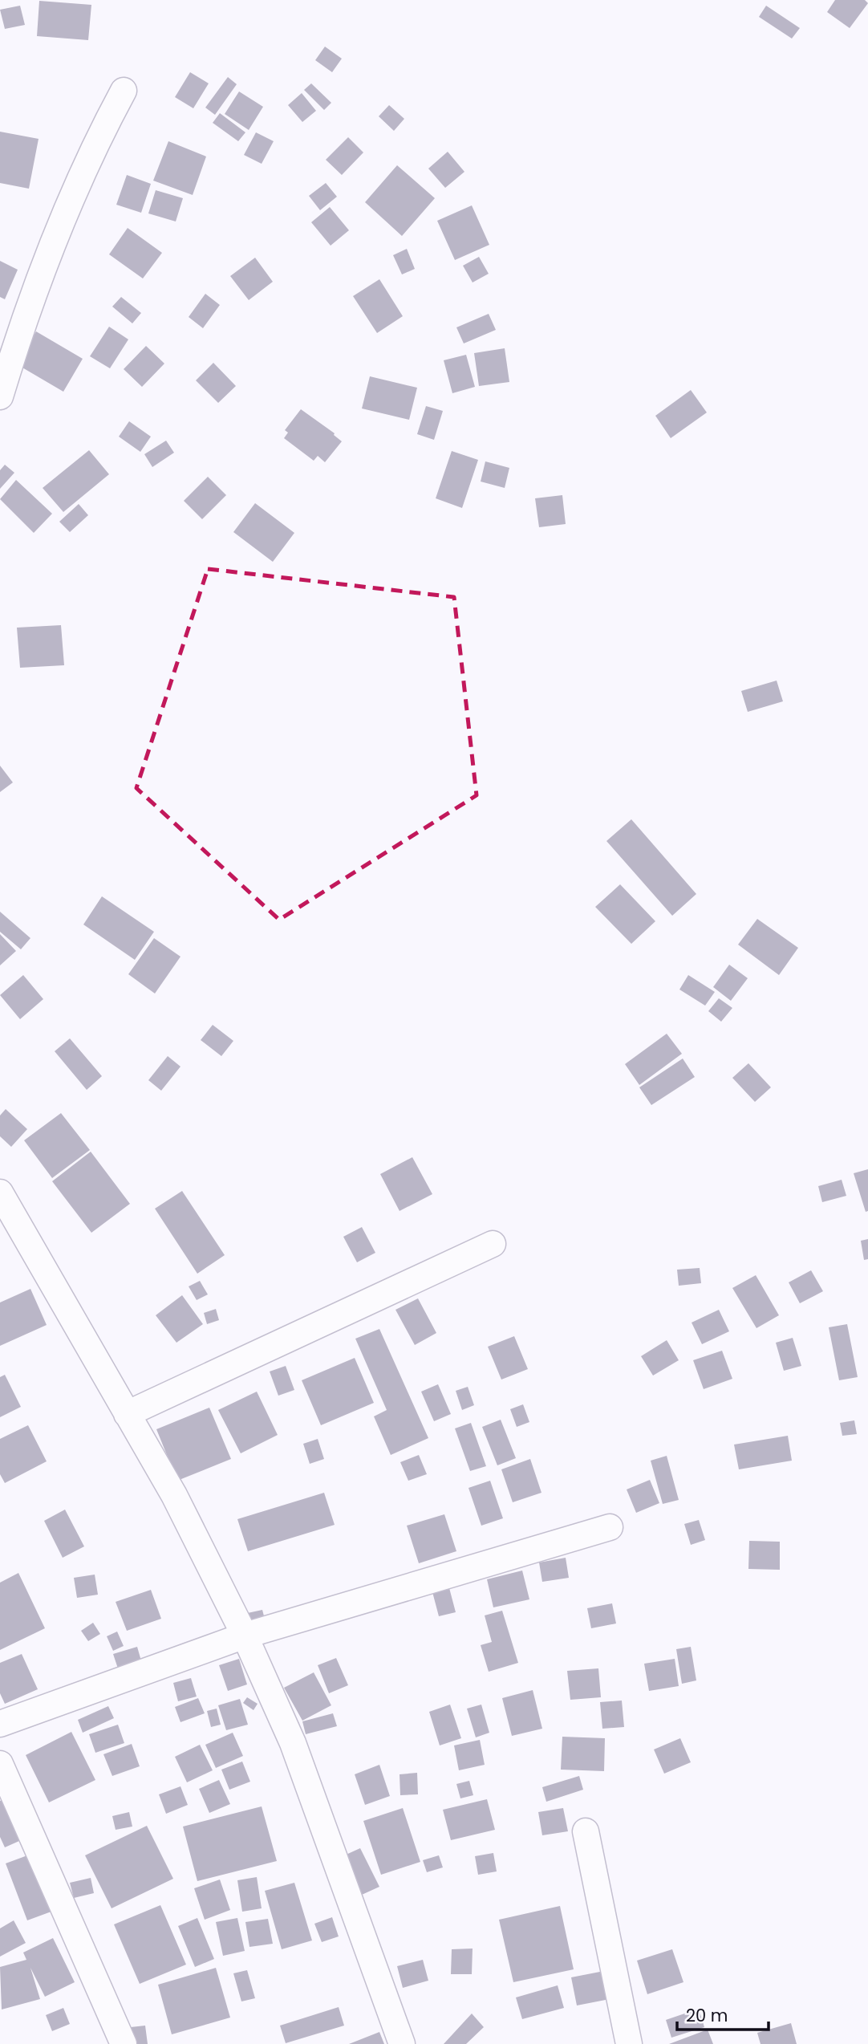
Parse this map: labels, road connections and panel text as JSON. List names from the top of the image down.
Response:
{
  "scale_bar": "20 m"
}
